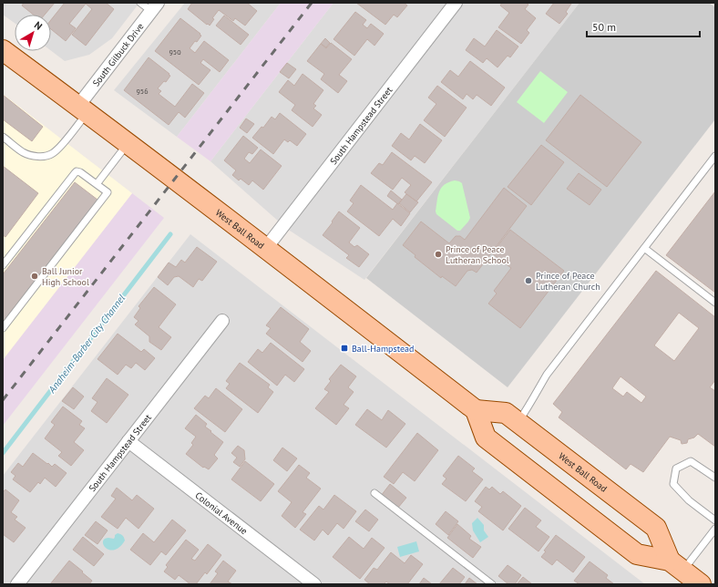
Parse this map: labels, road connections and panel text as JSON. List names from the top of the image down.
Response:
{
  "streets": {
    "main road": ["West Ball Road"],
    "street": ["South Gilbuck Drive", "South Hampstead Street", "Colonial Avenue"]
  },
  "crossings": [
    ["South Gilbuck Drive", "West Ball Road"],
    ["South Hampstead Street", "West Ball Road"],
    ["South Hampstead Street", "Colonial Avenue"]
  ],
  "water": ["Anaheim-Barber City Channel"],
  "places": {
    "other": ["Prince of Peace Lutheran School", "Ball Junior High School", "Prince of Peace Lutheran Church"],
    "transit": ["Ball-Hampstead"]
  },
  "house_numbers": ["950", "956"],
  "scale_bar": "50 m",
  "north": "top right"
}
